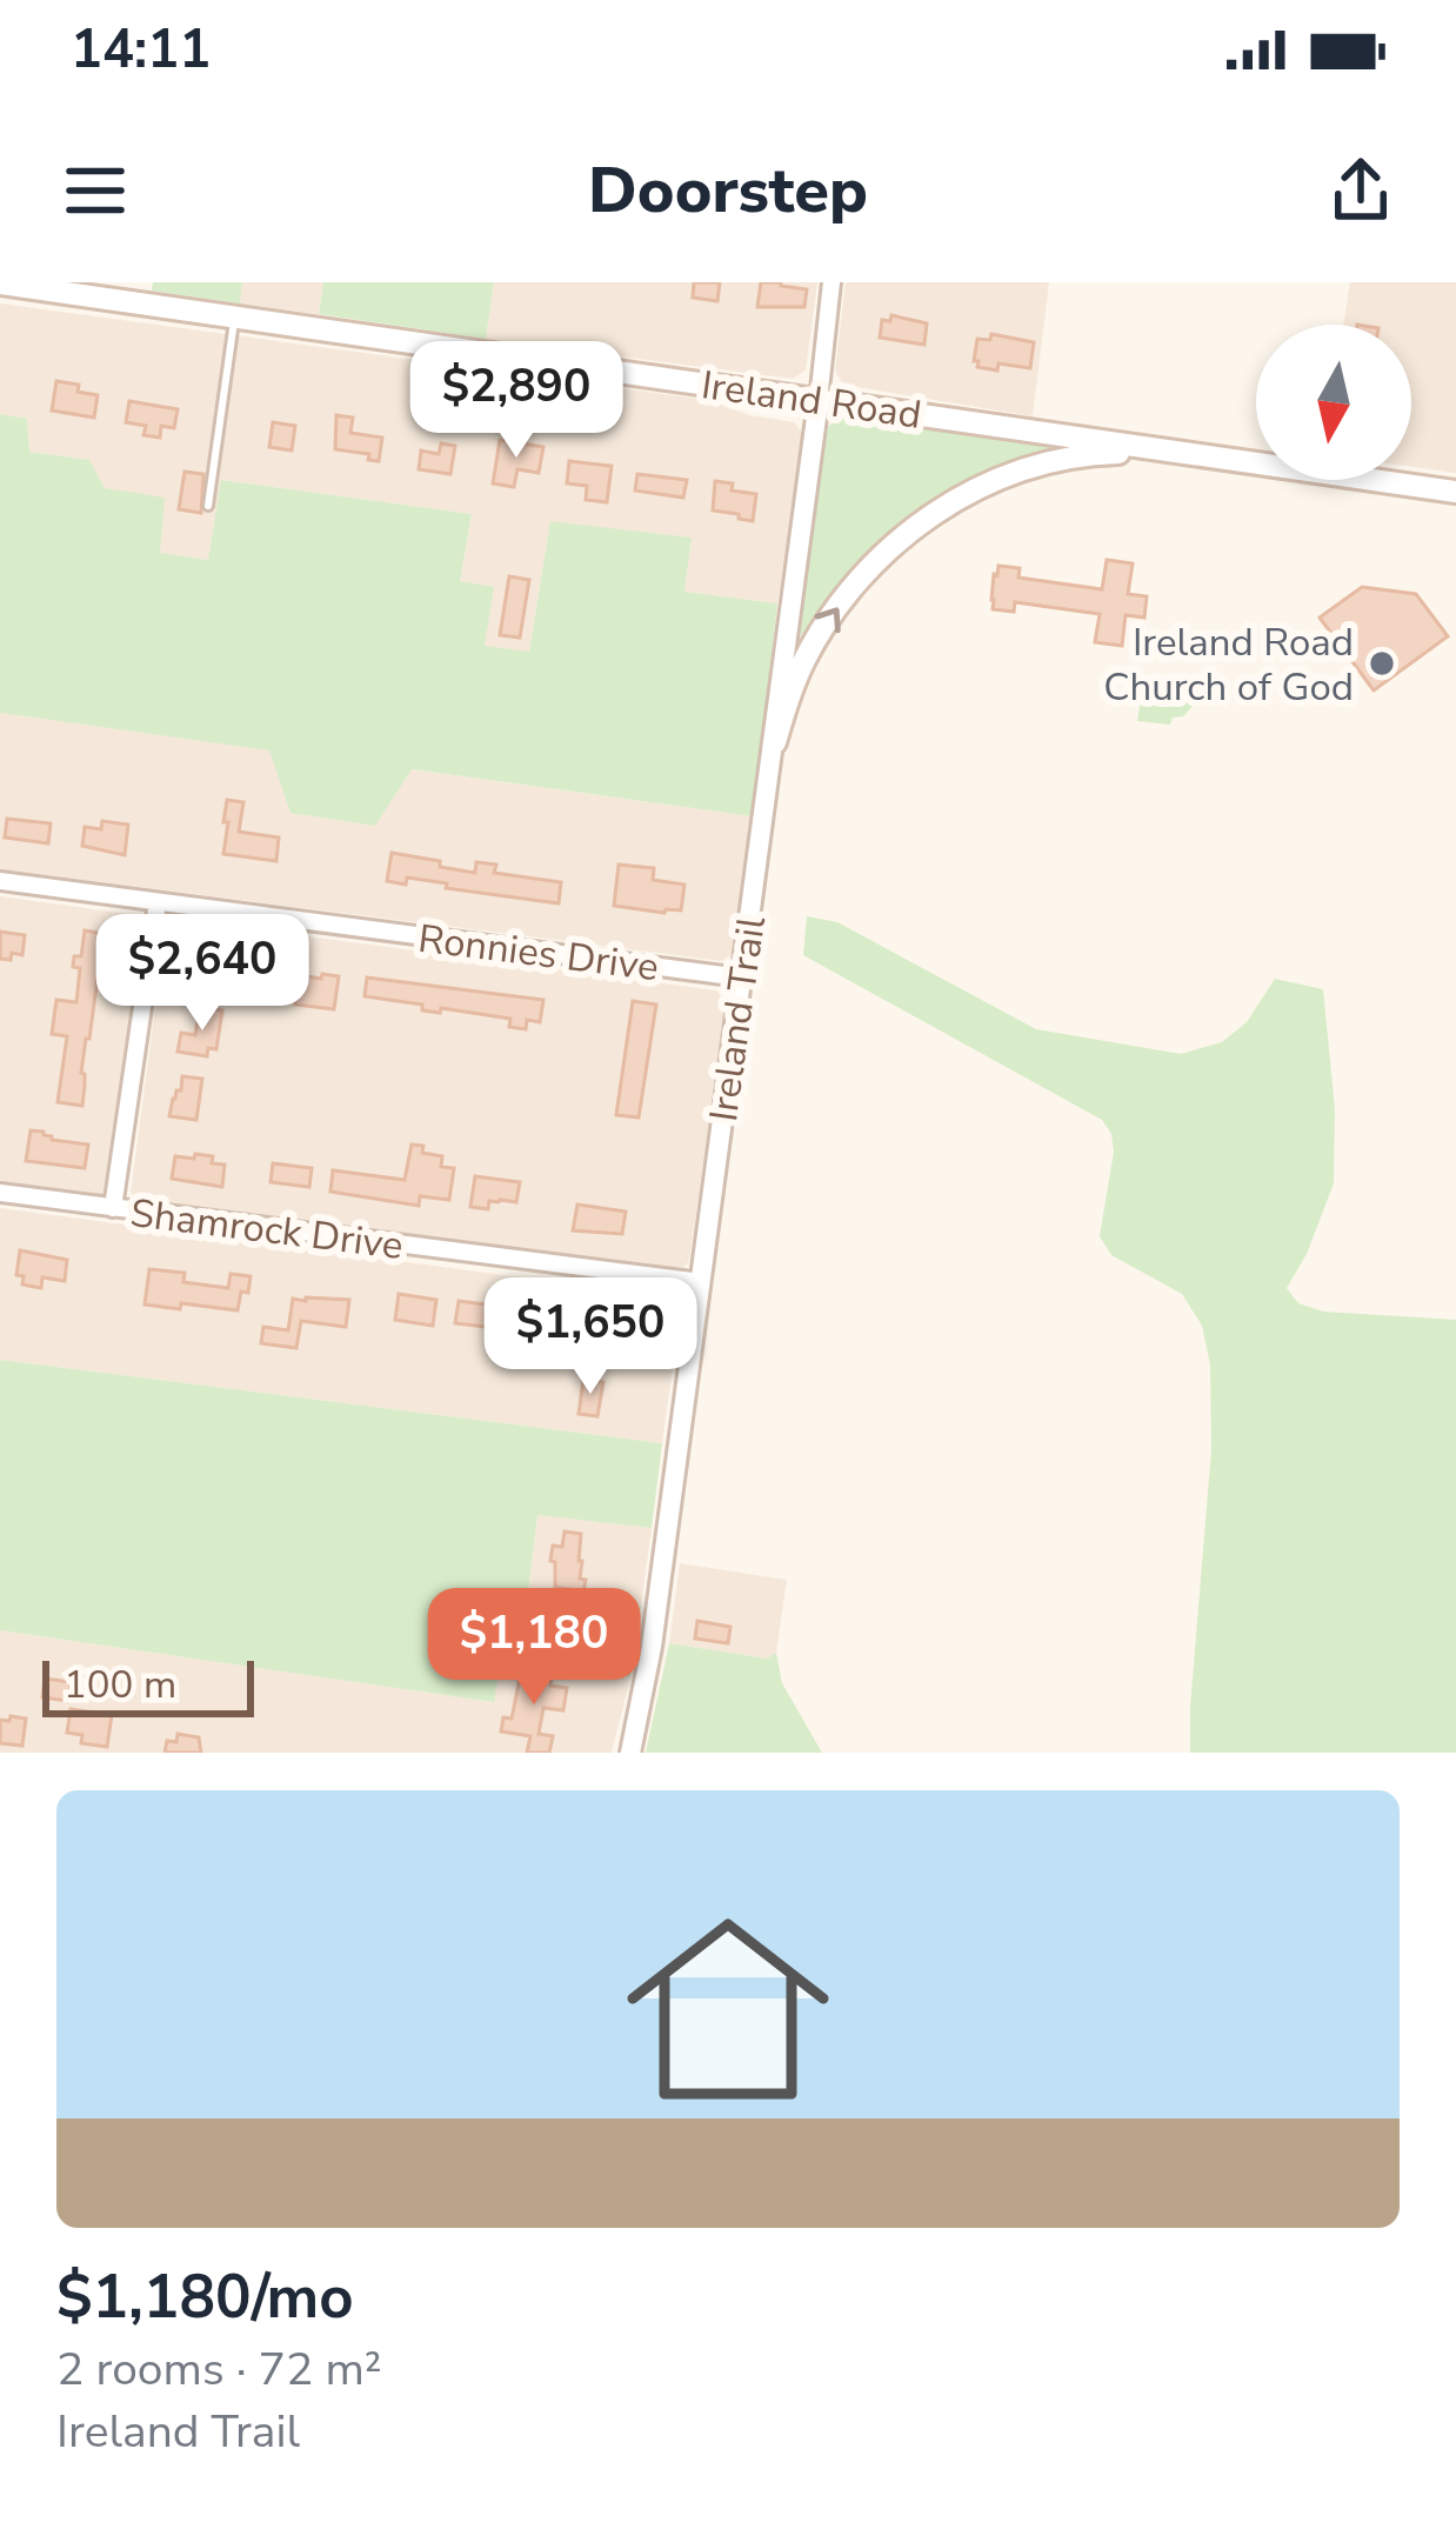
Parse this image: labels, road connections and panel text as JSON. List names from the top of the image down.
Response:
{
  "streets": {
    "main road": ["Ireland Road"],
    "street": ["Ronnies Drive", "Ireland Trail", "Shamrock Drive"]
  },
  "crossings": [
    ["Ireland Road", "Ireland Trail"],
    ["Ronnies Drive", "Ireland Trail"],
    ["Ireland Trail", "Shamrock Drive"]
  ],
  "places": ["Ireland Road Church of God"],
  "scale_bar": "100 m",
  "north": "bottom",
  "page": {
    "status": "14:11",
    "header": "Doorstep",
    "price": [
      "$2,890",
      "$2,640",
      "$1,650",
      "$1,180"
    ],
    "scale": "100 m",
    "list": [
      {
        "name": "$1,180/mo",
        "note": "2 rooms · 72 m² · Ireland Trail"
      }
    ]
  }
}
